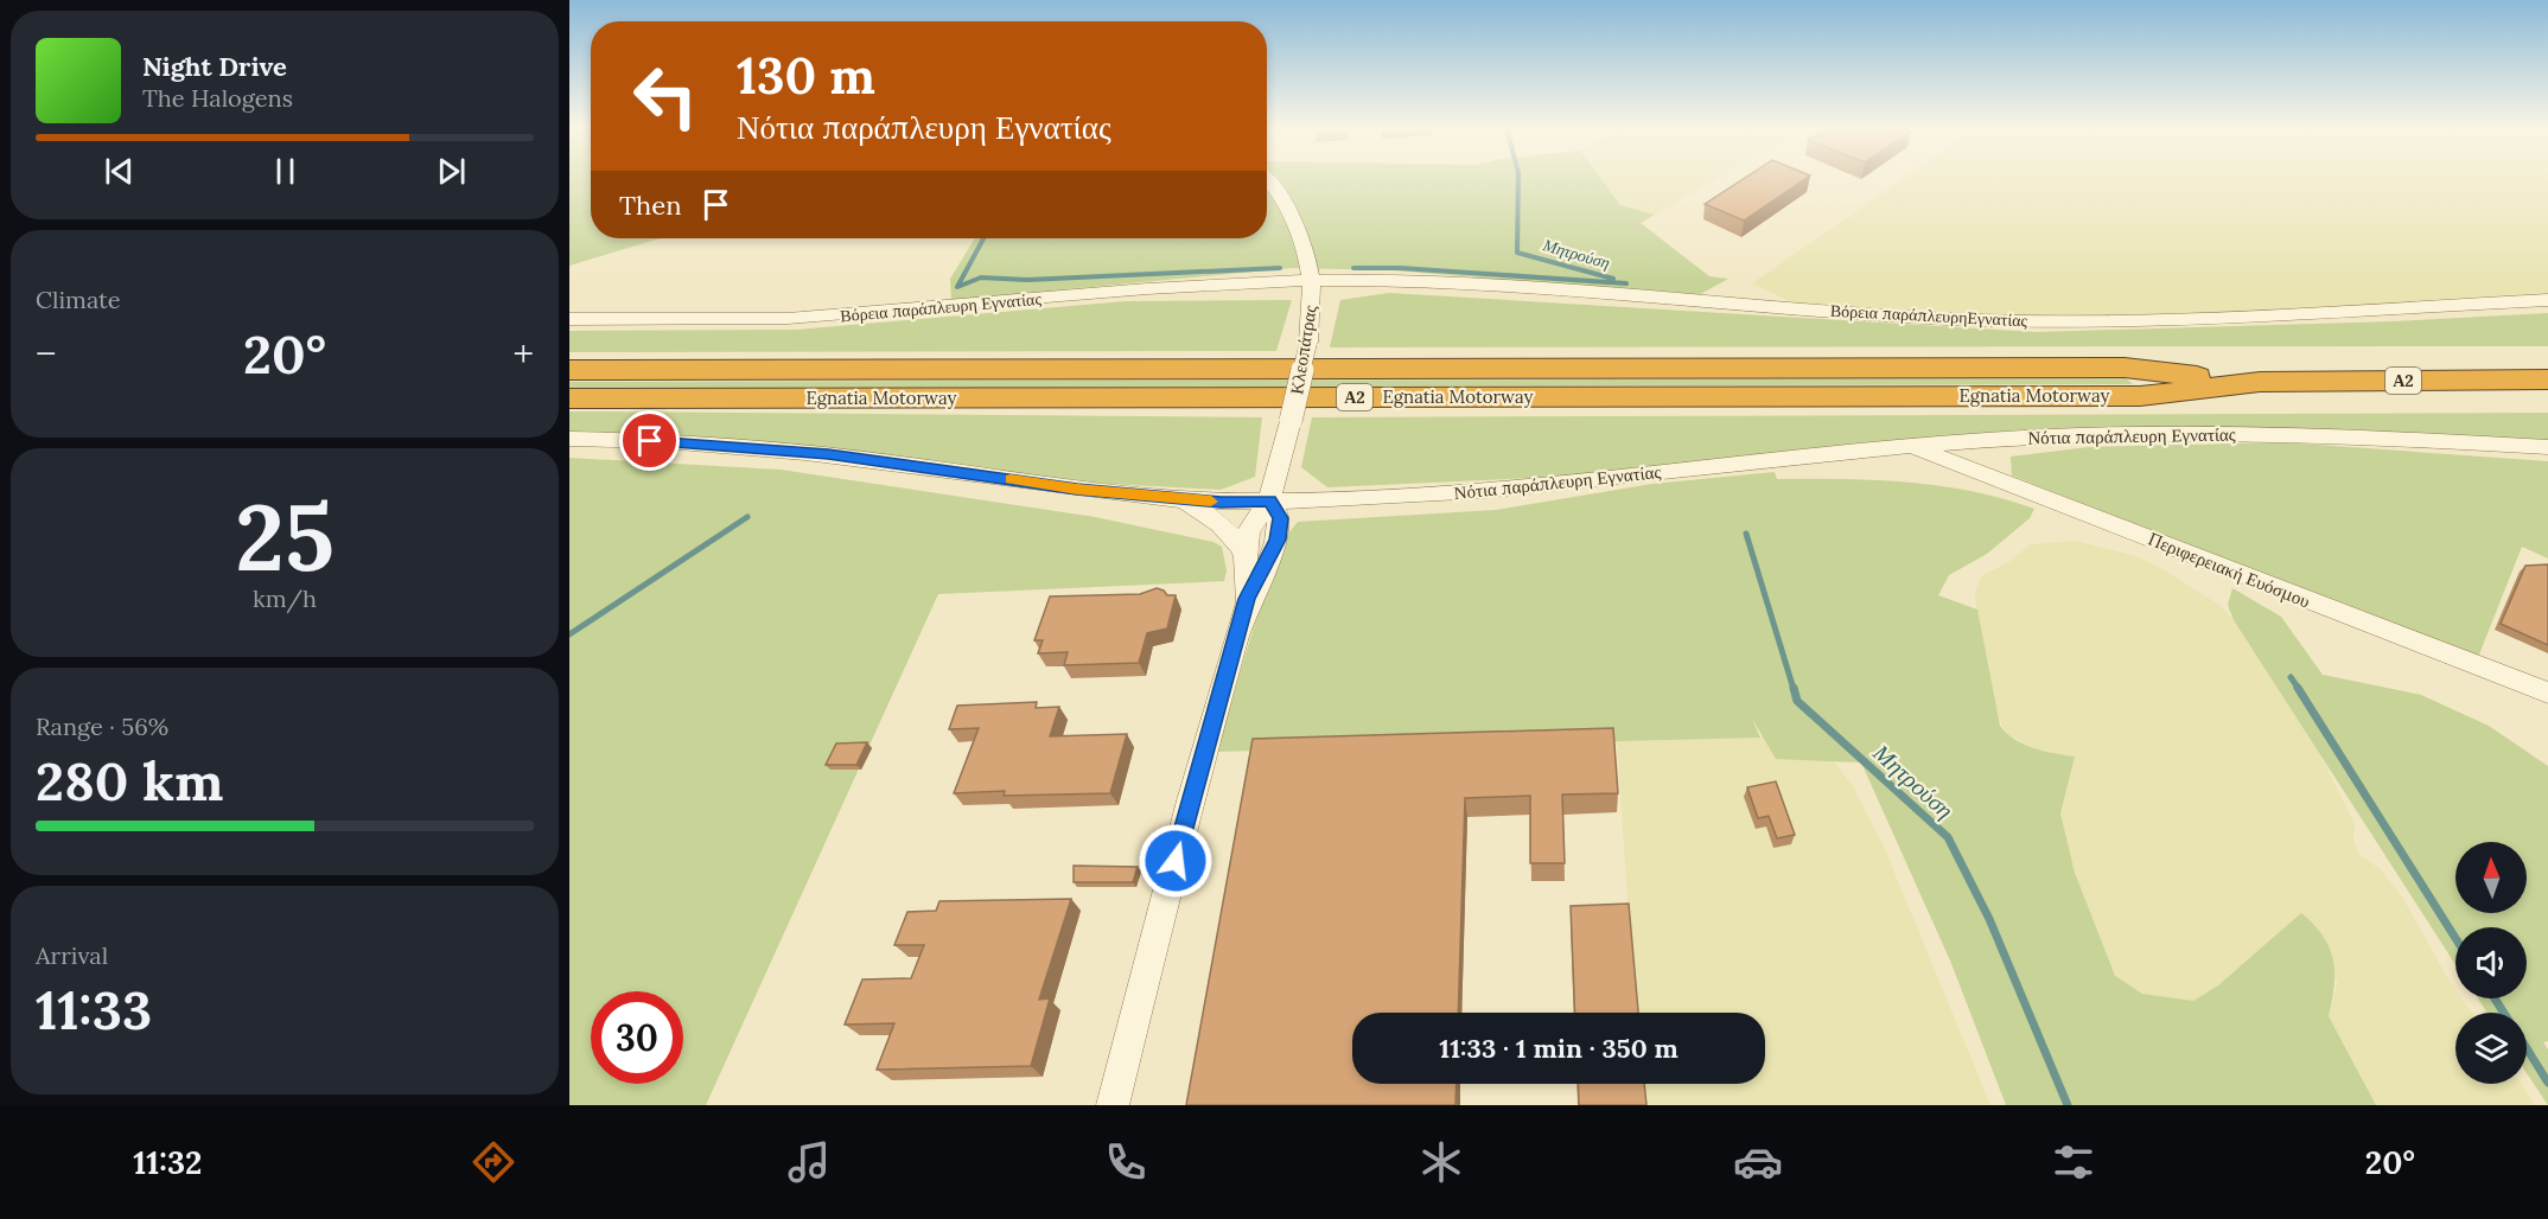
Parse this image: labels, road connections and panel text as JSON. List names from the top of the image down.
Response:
{
  "streets": {
    "highway": ["Α2", "Egnatia Motorway"],
    "street": [
      "Βόρεια παράπλευρη Εγνατίας",
      "Βόρεια παράπλευρηΕγνατίας",
      "Κλεοπάτρας",
      "Νότια παράπλευρη Εγνατίας",
      "Περιφερειακή Ευόσμου"
    ]
  },
  "crossings": [
    ["Βόρεια παράπλευρη Εγνατίας", "Βόρεια παράπλευρηΕγνατίας"],
    ["Βόρεια παράπλευρη Εγνατίας", "Κλεοπάτρας"],
    ["Βόρεια παράπλευρηΕγνατίας", "Κλεοπάτρας"],
    ["Κλεοπάτρας", "Νότια παράπλευρη Εγνατίας"],
    ["Νότια παράπλευρη Εγνατίας", "Περιφερειακή Ευόσμου"]
  ],
  "water": ["Μητρούση"],
  "north": "top",
  "page": {
    "turn": ["130 m", "Νότια παράπλευρη Εγνατίας"],
    "song": ["Night Drive", "The Halogens"],
    "then": "Then",
    "tile": [
      "Climate",
      ["25", "km/h"],
      ["Range · 56%", "280 km"],
      ["Arrival", "11:33"]
    ],
    "heat": ["−", "20°", "+"],
    "limit": "30",
    "trip": "11:33 · 1 min · 350 m",
    "tabs": ["11:32", "20°"]
  }
}
